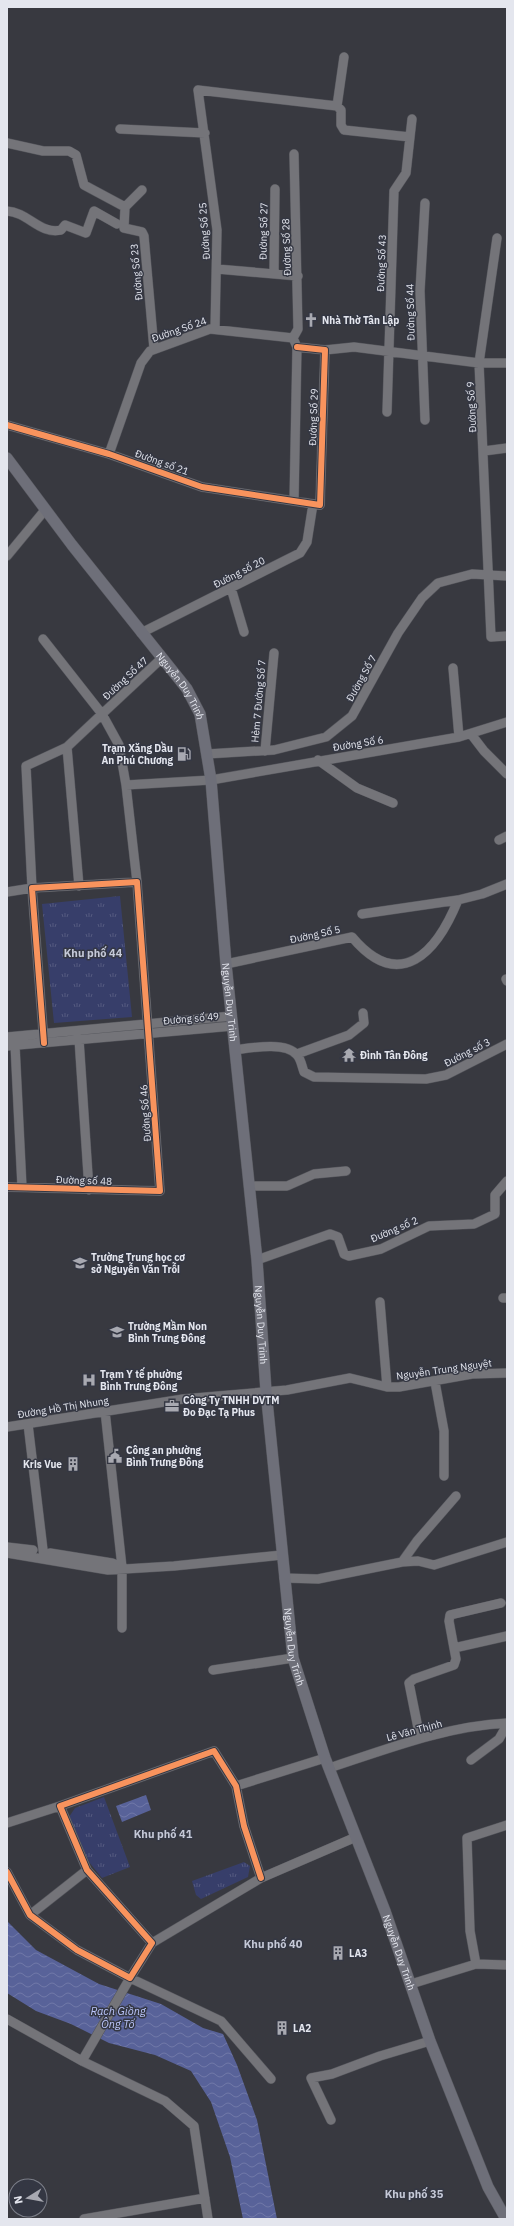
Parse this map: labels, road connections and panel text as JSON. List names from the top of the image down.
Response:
{
  "streets": {
    "main road": ["Nguyễn Duy Trinh"],
    "street": [
      "Đường Số 25",
      "Đường Số 27",
      "Đường Số 28",
      "Đường Số 43",
      "Đường Số 23",
      "Đường Số 44",
      "Đường Số 24",
      "Đường Số 9",
      "Đường Số 29",
      "Đường số 21",
      "Đường số 20",
      "Đường Số 47",
      "Đường Số 7",
      "Hẻm 7 Đường Số 7",
      "Đường Số 6",
      "Đường Số 5",
      "Đường số 49",
      "Đường số 3",
      "Đường Số 46",
      "Đường số 48",
      "Đường số 2",
      "Nguyễn Trung Nguyệt",
      "Đường Hồ Thị Nhung",
      "Lê Văn Thịnh"
    ]
  },
  "crossings": [
    ["Đường Số 25", "Đường Số 27"],
    ["Đường Số 25", "Đường Số 24"],
    ["Đường Số 27", "Đường Số 28"],
    ["Đường Số 28", "Đường Số 24"],
    ["Đường Số 23", "Đường Số 24"],
    ["Đường Số 24", "Đường số 21"],
    ["Đường Số 9", "Đường Số 7"],
    ["Đường Số 29", "Đường số 21"],
    ["Đường Số 29", "Đường số 20"],
    ["Đường số 21", "Đường số 20"],
    ["Đường số 20", "Nguyễn Duy Trinh"],
    ["Đường Số 47", "Nguyễn Duy Trinh"],
    ["Đường Số 47", "Đường Số 46"],
    ["Đường Số 7", "Nguyễn Duy Trinh"],
    ["Đường Số 7", "Hẻm 7 Đường Số 7"],
    ["Nguyễn Duy Trinh", "Đường Số 6"],
    ["Nguyễn Duy Trinh", "Đường Số 5"],
    ["Nguyễn Duy Trinh", "Đường số 49"],
    ["Nguyễn Duy Trinh", "Đường số 2"],
    ["Nguyễn Duy Trinh", "Nguyễn Trung Nguyệt"],
    ["Nguyễn Duy Trinh", "Đường Hồ Thị Nhung"],
    ["Nguyễn Duy Trinh", "Lê Văn Thịnh"],
    ["Đường Số 6", "Đường Số 46"],
    ["Đường số 49", "Đường Số 46"],
    ["Đường số 49", "Đường số 48"],
    ["Đường Số 46", "Đường số 48"],
    ["Nguyễn Trung Nguyệt", "Đường Hồ Thị Nhung"]
  ],
  "districts": [
    "Khu phố 44",
    "Khu phố 41",
    "Khu phố 40",
    "Khu phố 35"
  ],
  "water": ["Rạch Giồng Ông Tố"],
  "places": {
    "church": ["Nhà Thờ Tân Lập"],
    "fuel station": ["Trạm Xăng Dầu An Phú Chương"],
    "temple": ["Đình Tân Đông"],
    "school or university": ["Trường Trung học cơ sở Nguyễn Văn Trỗi", "Trường Mầm Non Bình Trưng Đông"],
    "hospital": ["Trạm Y tế phường Bình Trưng Đông"],
    "office": ["Công Ty TNHH DVTM Đo Đạc Tạ Phus"],
    "public building": ["Công an phường Bình Trưng Đông"],
    "building": ["Kris Vue", "LA3", "LA2"]
  },
  "north": "left"
}
